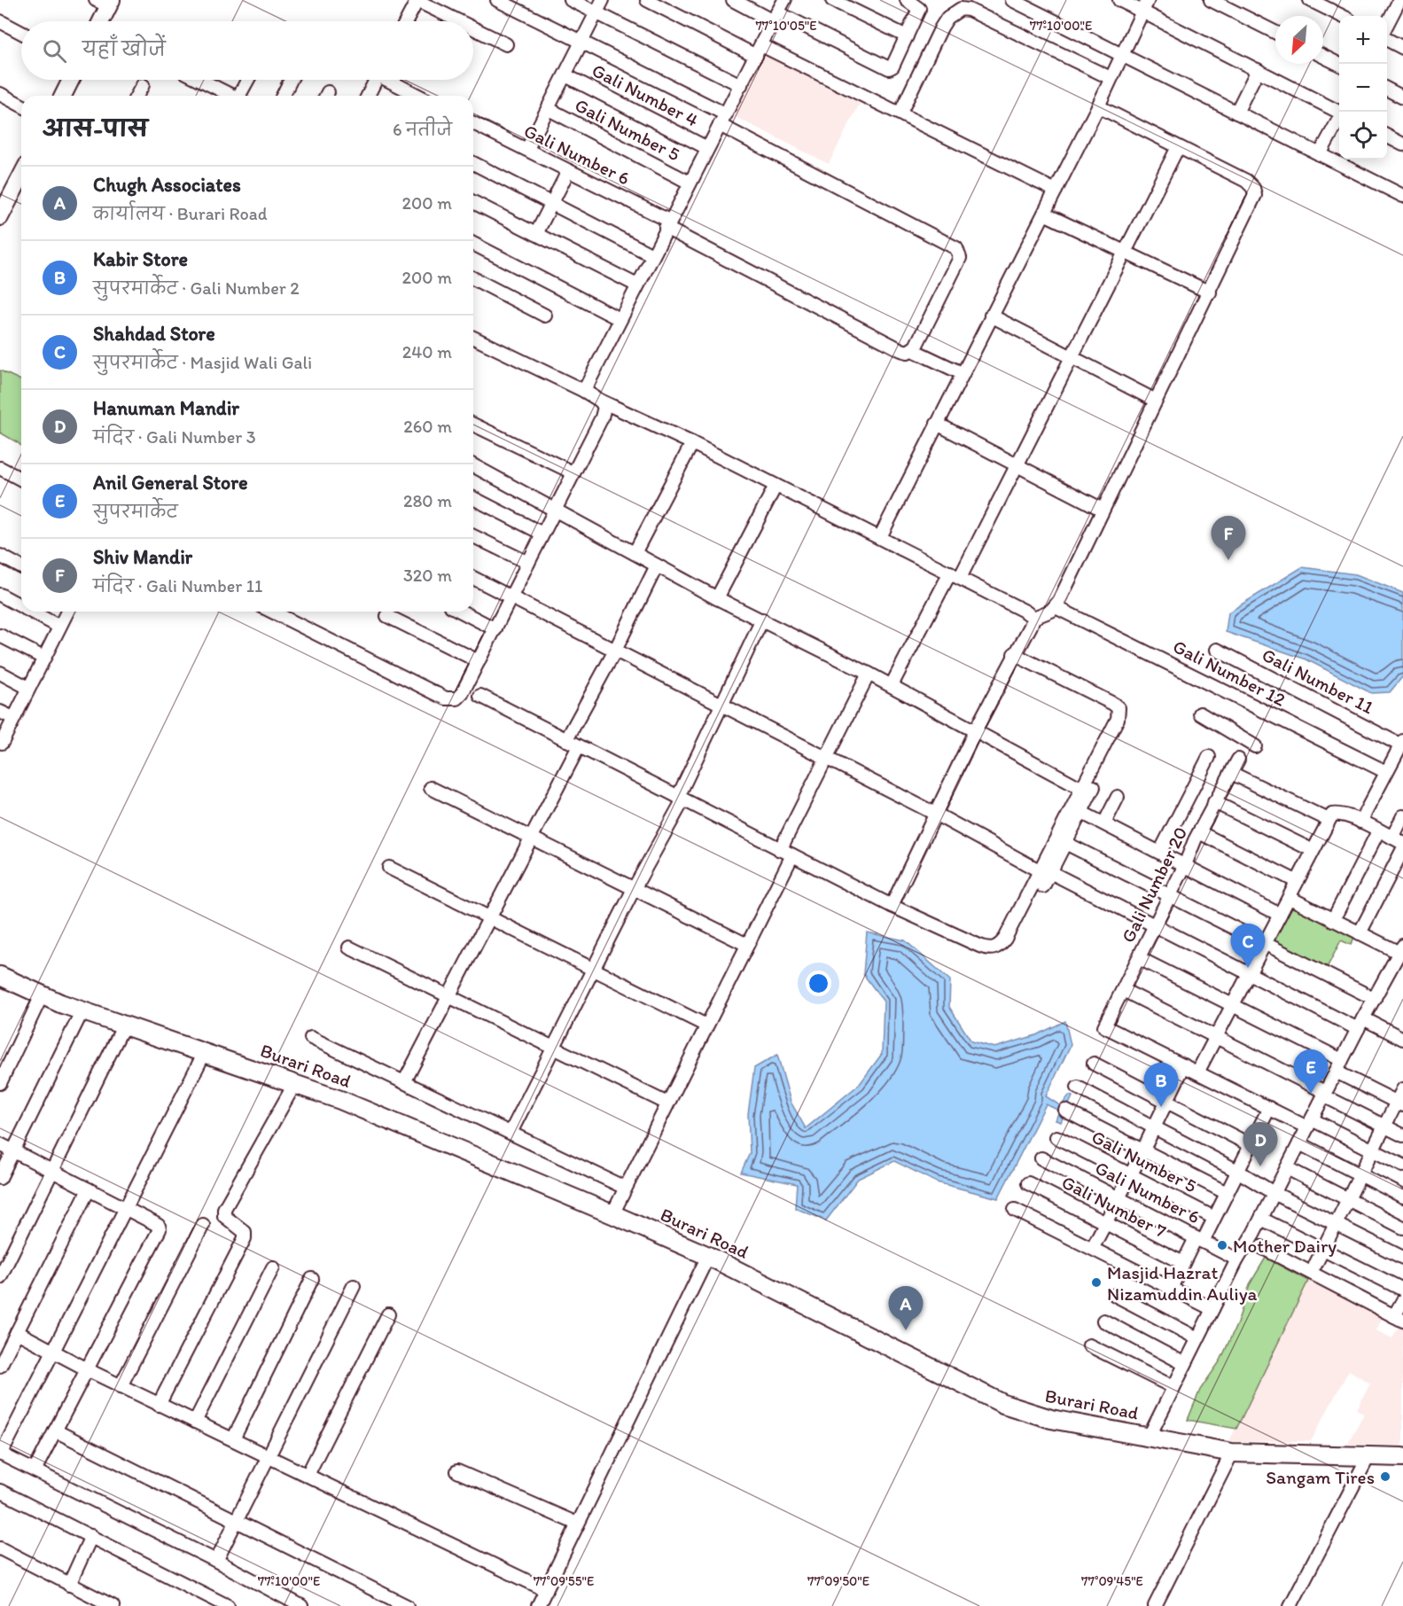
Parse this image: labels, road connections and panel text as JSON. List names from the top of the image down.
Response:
{
  "streets": {
    "main road": ["Burari Road"],
    "street": [
      "Gali Number 4",
      "Gali Number 5",
      "Gali Number 6",
      "Gali Number 12",
      "Gali Number 11",
      "Gali Number 20",
      "Gali Number 7"
    ]
  },
  "crossings": [
    ["Gali Number 12", "Gali Number 11"]
  ],
  "places": ["Mother Dairy", "Masjid Hazrat Nizamuddin Auliya", "Sangam Tires"],
  "north": "bottom left",
  "page": {
    "map_buttons": ["+", "−"],
    "search": "यहाँ खोजें",
    "heading": ["आस-पास", "6 नतीजे"],
    "list": [
      {
        "mark": "A",
        "name": "Chugh Associates",
        "note": "कार्यालय · Burari Road",
        "value": "200 m"
      },
      {
        "mark": "B",
        "name": "Kabir Store",
        "note": "सुपरमार्केट · Gali Number 2",
        "value": "200 m"
      },
      {
        "mark": "C",
        "name": "Shahdad Store",
        "note": "सुपरमार्केट · Masjid Wali Gali",
        "value": "240 m"
      },
      {
        "mark": "D",
        "name": "Hanuman Mandir",
        "note": "मंदिर · Gali Number 3",
        "value": "260 m"
      },
      {
        "mark": "E",
        "name": "Anil General Store",
        "note": "सुपरमार्केट",
        "value": "280 m"
      },
      {
        "mark": "F",
        "name": "Shiv Mandir",
        "note": "मंदिर · Gali Number 11",
        "value": "320 m"
      }
    ],
    "pins": [
      "F",
      "C",
      "E",
      "B",
      "D",
      "A"
    ]
  },
  "coordinates": [
    "77°10'05\"E",
    "77°10'00\"E",
    "77°09'55\"E",
    "77°09'50\"E",
    "77°09'45\"E"
  ]
}
